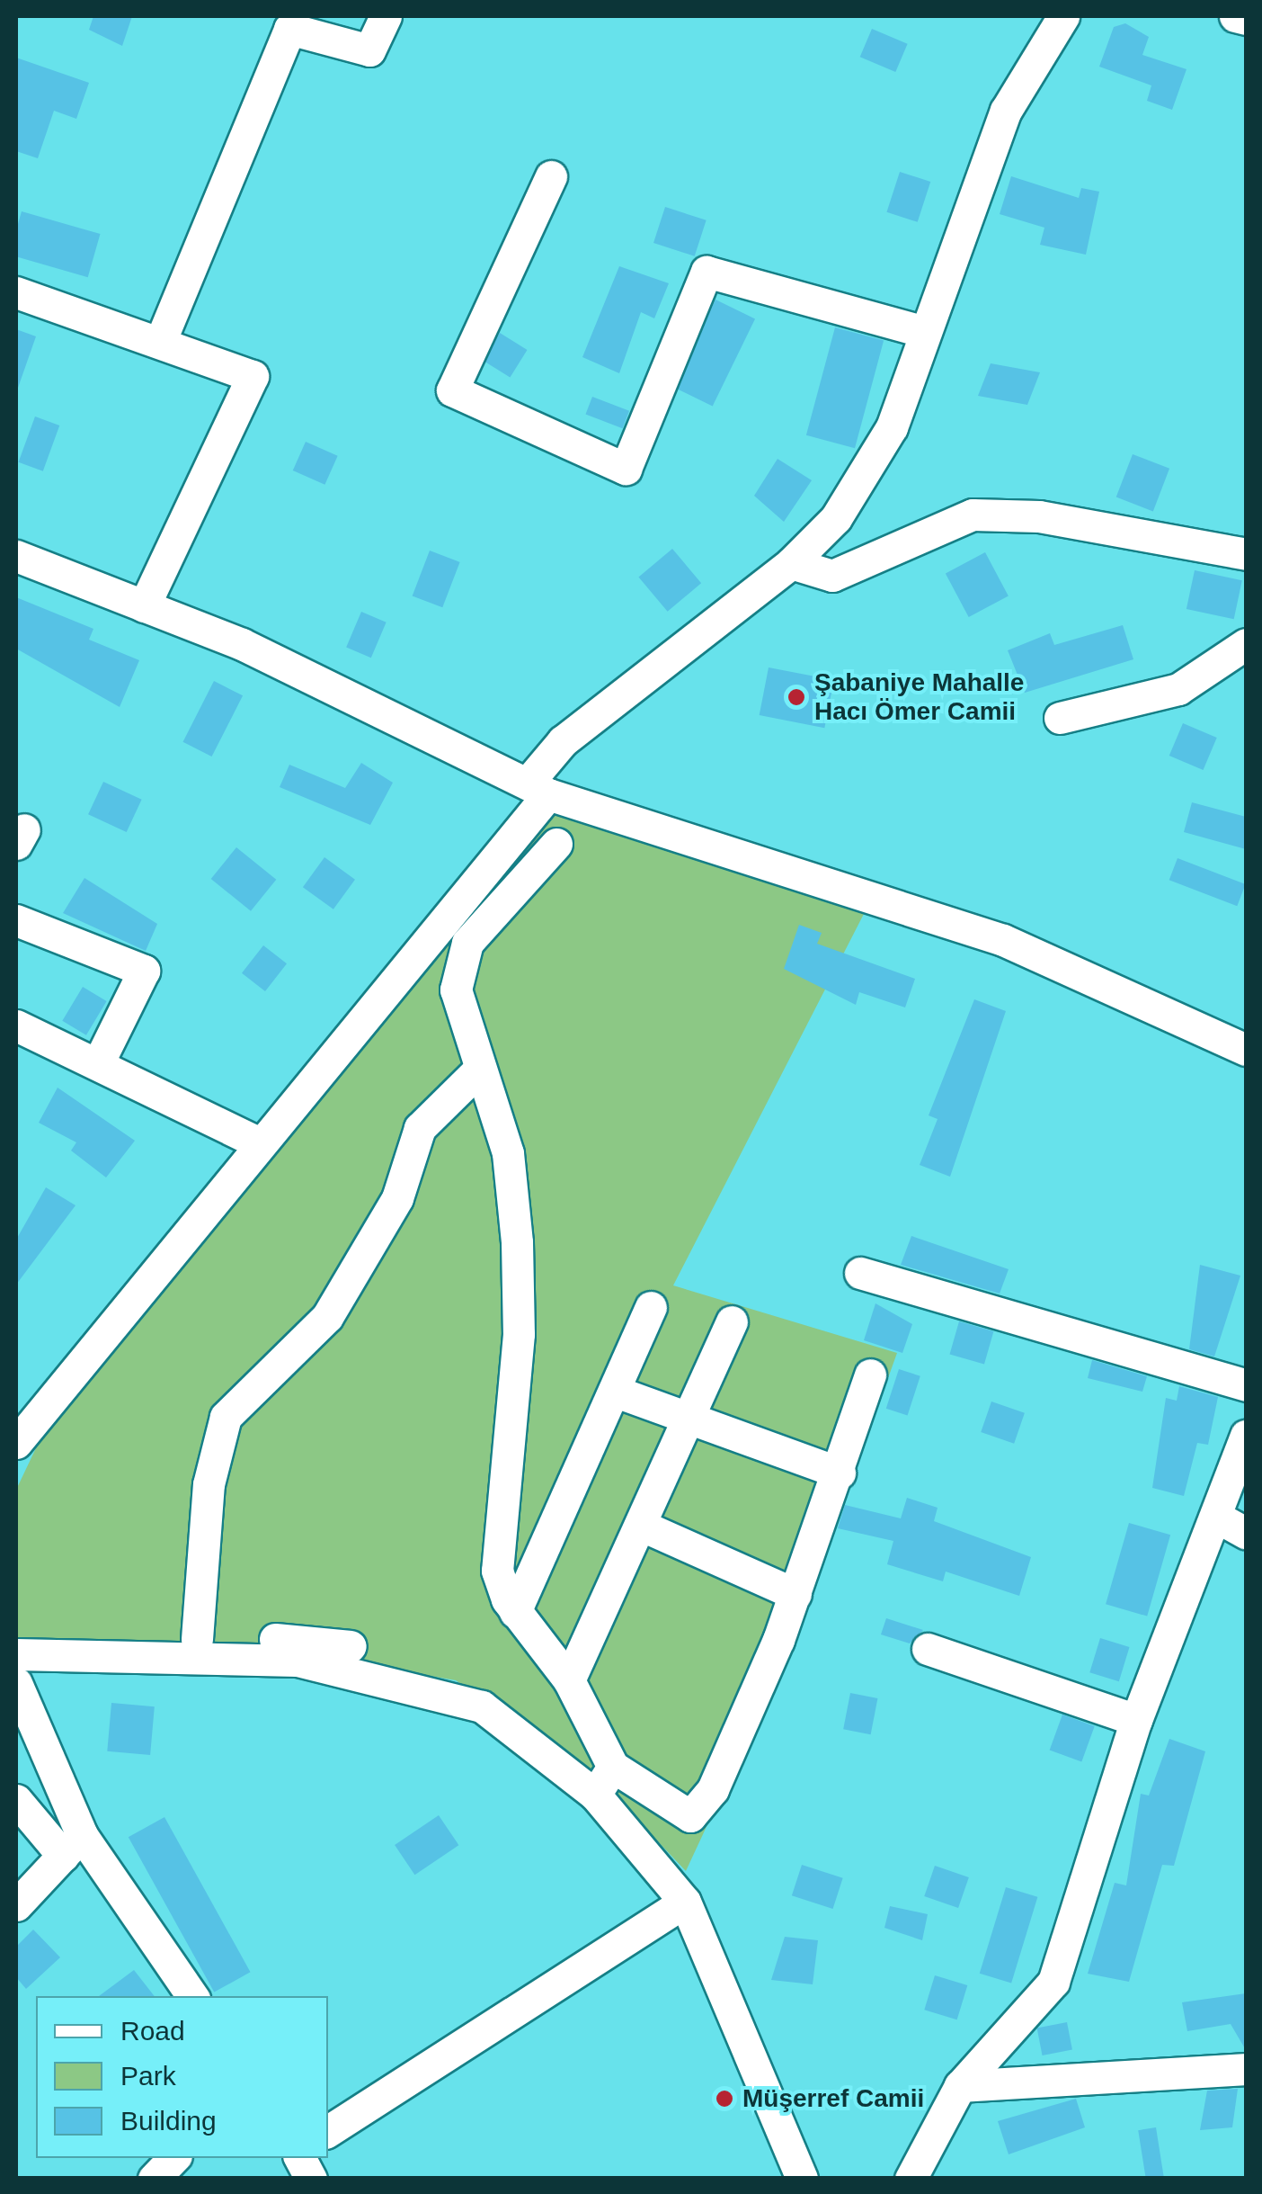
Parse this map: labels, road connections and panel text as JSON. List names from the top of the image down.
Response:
{
  "places": ["Şabaniye Mahalle Hacı Ömer Camii", "Müşerref Camii"],
  "legend": ["Road", "Park", "Building"]
}
